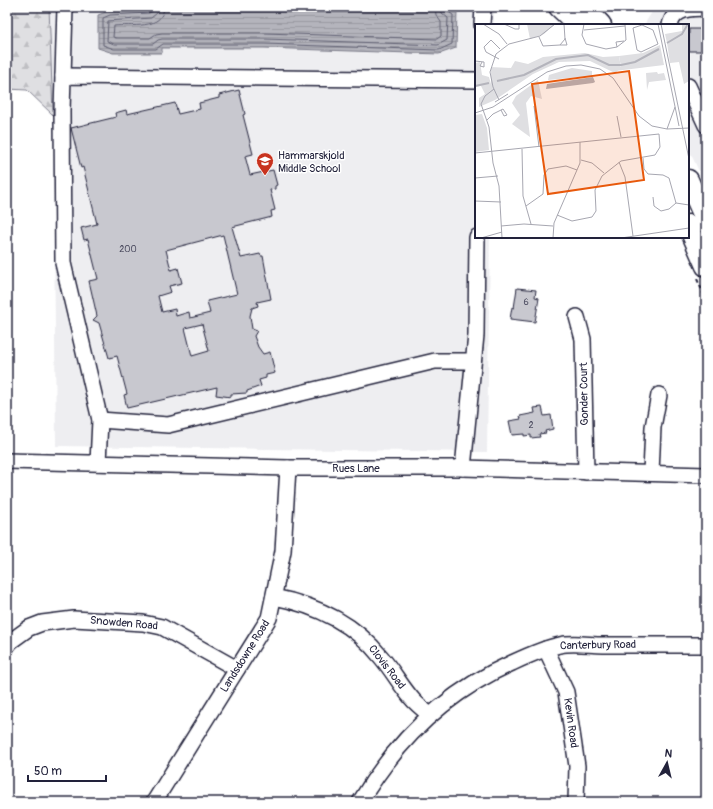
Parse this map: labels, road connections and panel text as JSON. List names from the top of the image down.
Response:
{
  "streets": {
    "street": [
      "Gonder Court",
      "Rues Lane",
      "Snowden Road",
      "Canterbury Road",
      "Landsdowne Road",
      "Clovis Road",
      "Kevin Road"
    ]
  },
  "crossings": [
    ["Gonder Court", "Rues Lane"],
    ["Rues Lane", "Landsdowne Road"],
    ["Snowden Road", "Landsdowne Road"],
    ["Canterbury Road", "Clovis Road"],
    ["Canterbury Road", "Kevin Road"],
    ["Landsdowne Road", "Clovis Road"]
  ],
  "places": {
    "school or university": ["Hammarskjold Middle School"]
  },
  "house_numbers": ["200", "6", "2"],
  "scale_bar": "50 m",
  "north": "top"
}
